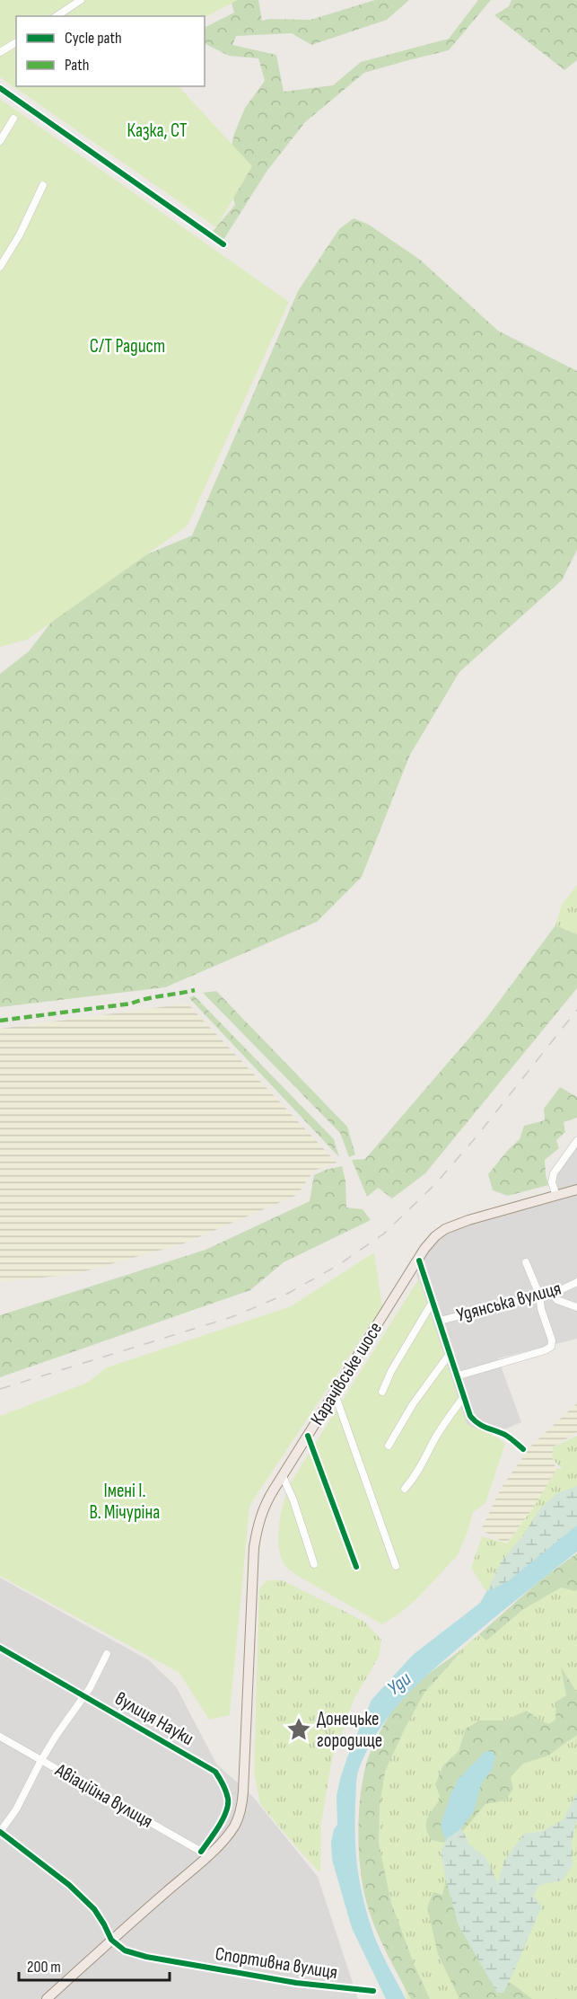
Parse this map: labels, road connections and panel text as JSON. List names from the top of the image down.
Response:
{
  "streets": {
    "main road": ["Карачівське шосе"],
    "street": [
      "Удянська вулиця",
      "вулиця Науки",
      "Авіаційна вулиця",
      "Спортивна вулиця"
    ]
  },
  "crossings": [
    ["Карачівське шосе", "вулиця Науки"],
    ["Карачівське шосе", "Авіаційна вулиця"],
    ["Карачівське шосе", "Спортивна вулиця"],
    ["вулиця Науки", "Авіаційна вулиця"]
  ],
  "water": ["Уди"],
  "parks": ["Казка, СТ", "С/Т Радист", "Імені І. В. Мічуріна"],
  "places": {
    "place": ["Донецьке городище"]
  },
  "legend": ["Cycle path", "Path"],
  "scale_bar": "200 m"
}
